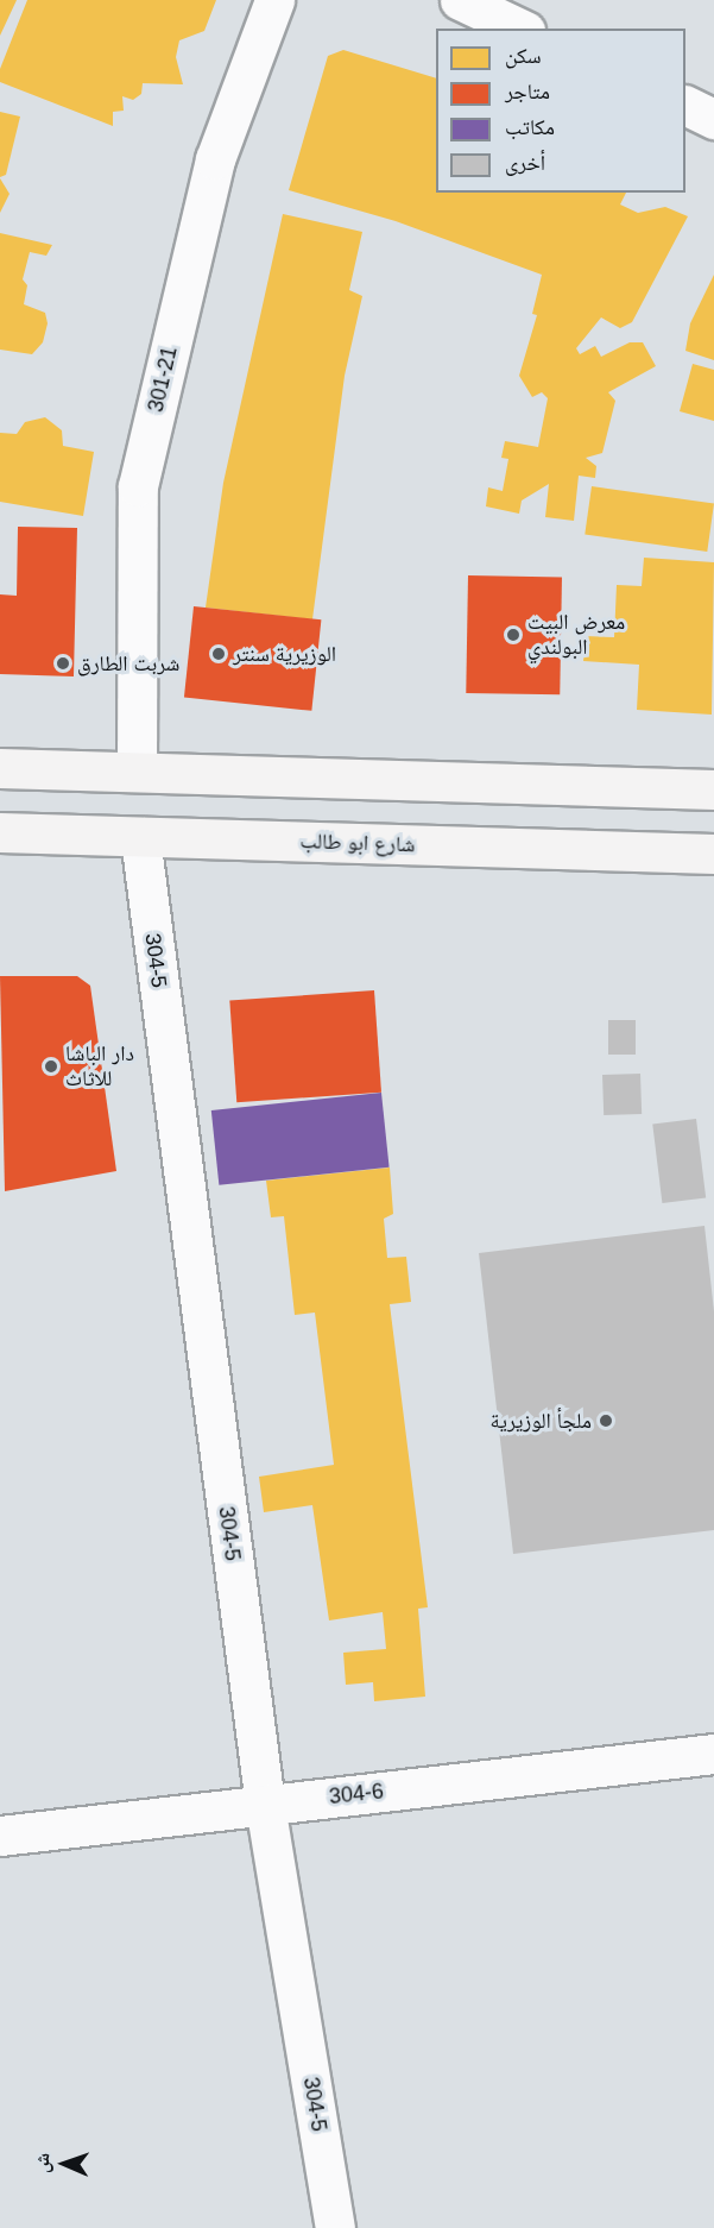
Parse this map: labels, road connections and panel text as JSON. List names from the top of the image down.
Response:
{
  "streets": {
    "main road": ["شارع ابو طالب"],
    "street": ["301-21", "304-5", "304-6"]
  },
  "crossings": [
    ["شارع ابو طالب", "304-5"],
    ["304-5", "304-6"]
  ],
  "places": [
    "معرض البيت البولندي",
    "الوزيرية سنتر",
    "شربت الطارق",
    "دار الباشا للاثاث",
    "ملجأ الوزيرية"
  ],
  "legend": [
    "سكن",
    "متاجر",
    "مكاتب",
    "أخرى"
  ],
  "north": "left"
}
